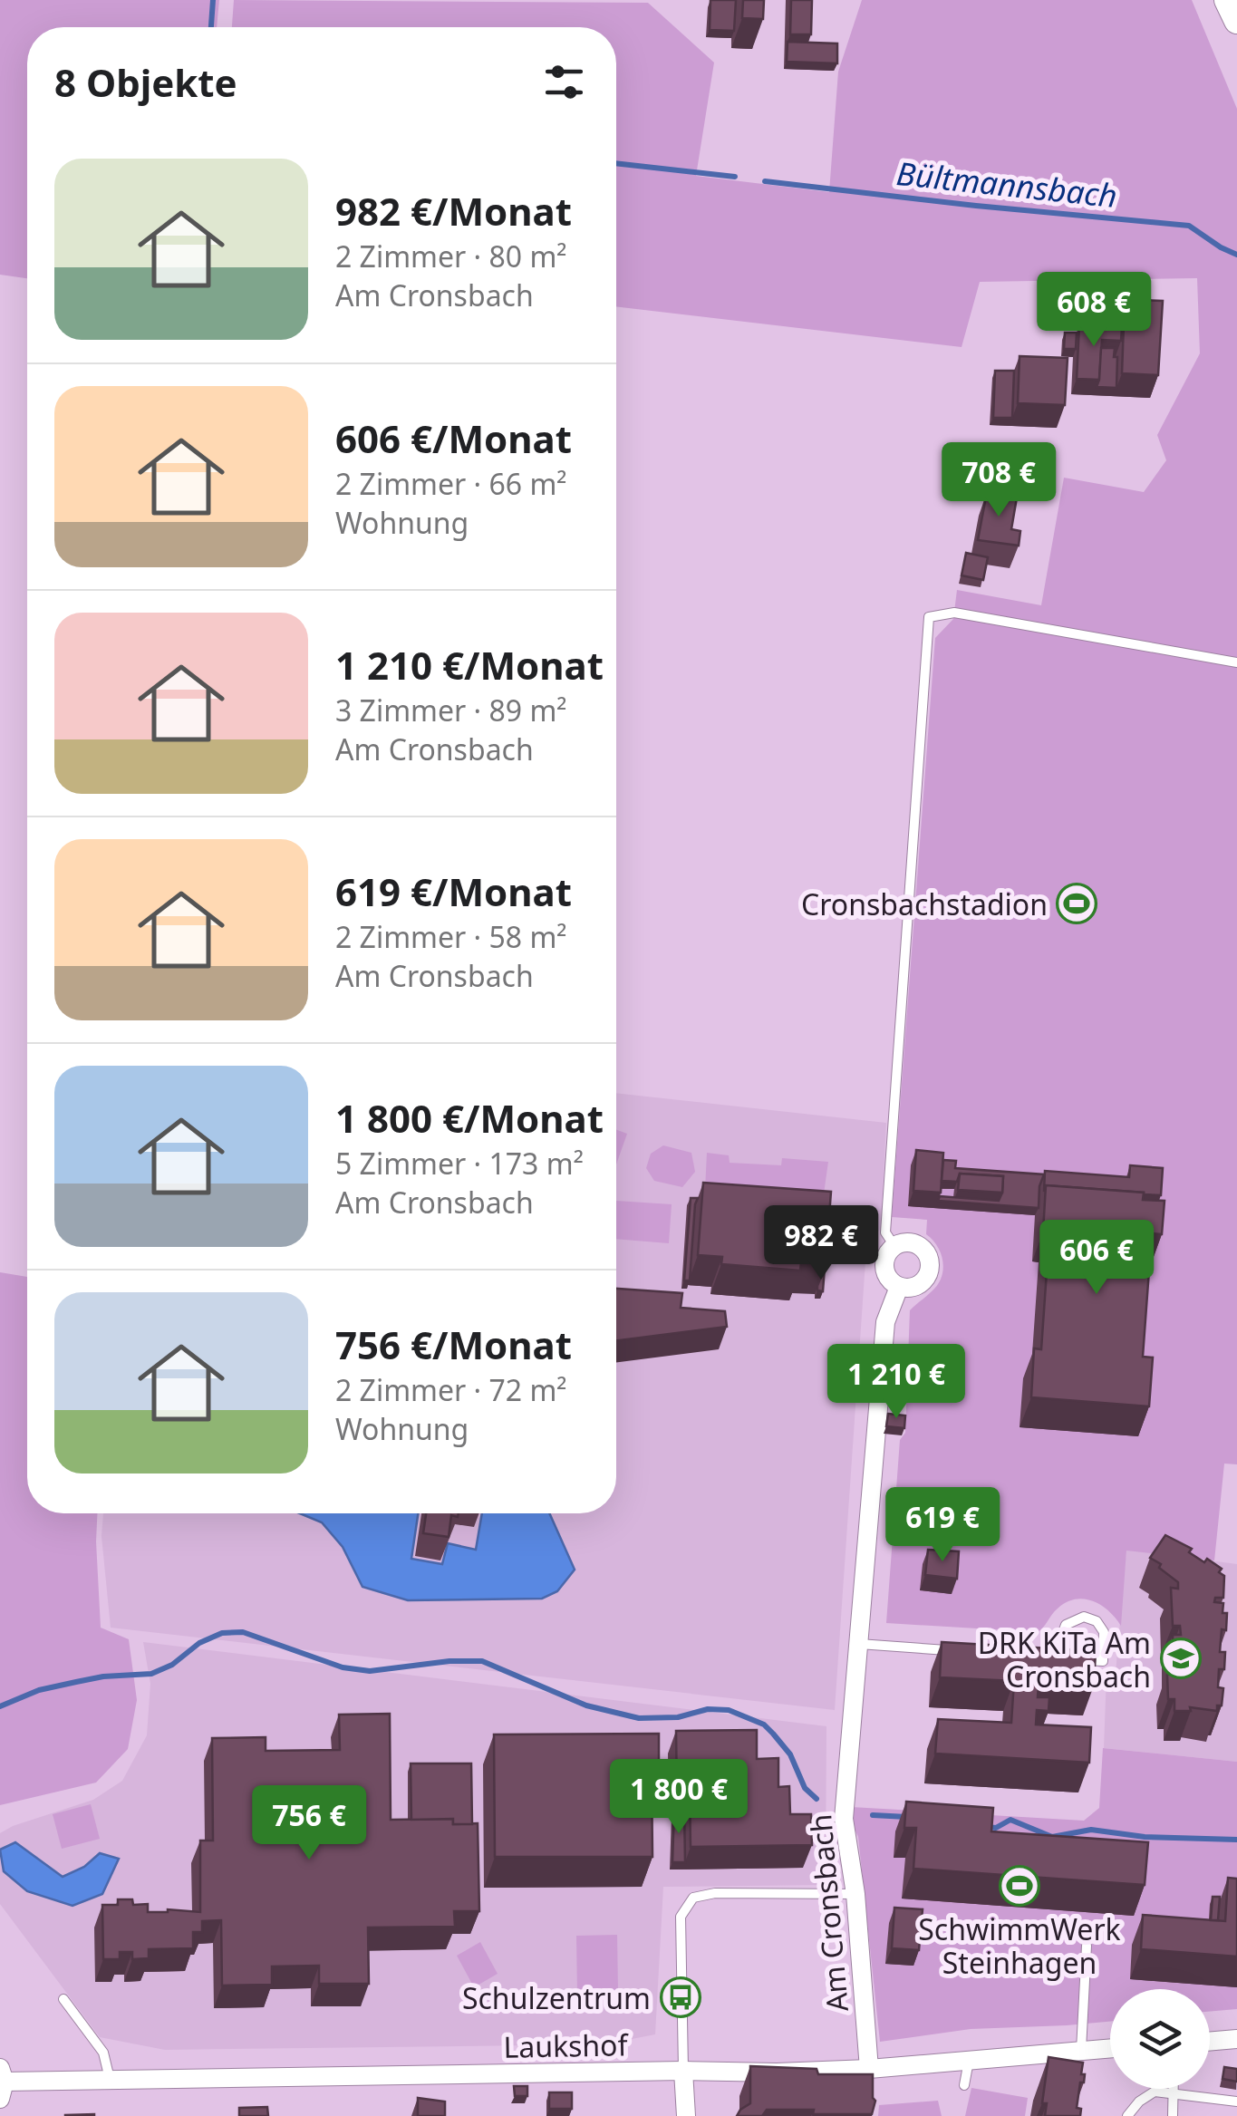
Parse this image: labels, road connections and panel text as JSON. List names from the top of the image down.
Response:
{
  "streets": {
    "street": ["Am Cronsbach", "Laukshof"]
  },
  "crossings": [
    ["Am Cronsbach", "Laukshof"]
  ],
  "water": ["Bültmannsbach"],
  "places": {
    "sports": ["Cronsbachstadion", "SchwimmWerk Steinhagen"],
    "school or university": ["DRK KiTa Am Cronsbach"],
    "bus stop": ["Schulzentrum"]
  },
  "page": {
    "heading": "8 Objekte",
    "list": [
      {
        "name": "982 €/Monat",
        "note": "2 Zimmer · 80 m² · Am Cronsbach"
      },
      {
        "name": "606 €/Monat",
        "note": "2 Zimmer · 66 m² · Wohnung"
      },
      {
        "name": "1 210 €/Monat",
        "note": "3 Zimmer · 89 m² · Am Cronsbach"
      },
      {
        "name": "619 €/Monat",
        "note": "2 Zimmer · 58 m² · Am Cronsbach"
      },
      {
        "name": "1 800 €/Monat",
        "note": "5 Zimmer · 173 m² · Am Cronsbach"
      },
      {
        "name": "756 €/Monat",
        "note": "2 Zimmer · 72 m² · Wohnung"
      }
    ],
    "price": [
      "608 €",
      "708 €",
      "982 €",
      "606 €",
      "1 210 €",
      "619 €",
      "1 800 €",
      "756 €"
    ]
  }
}
